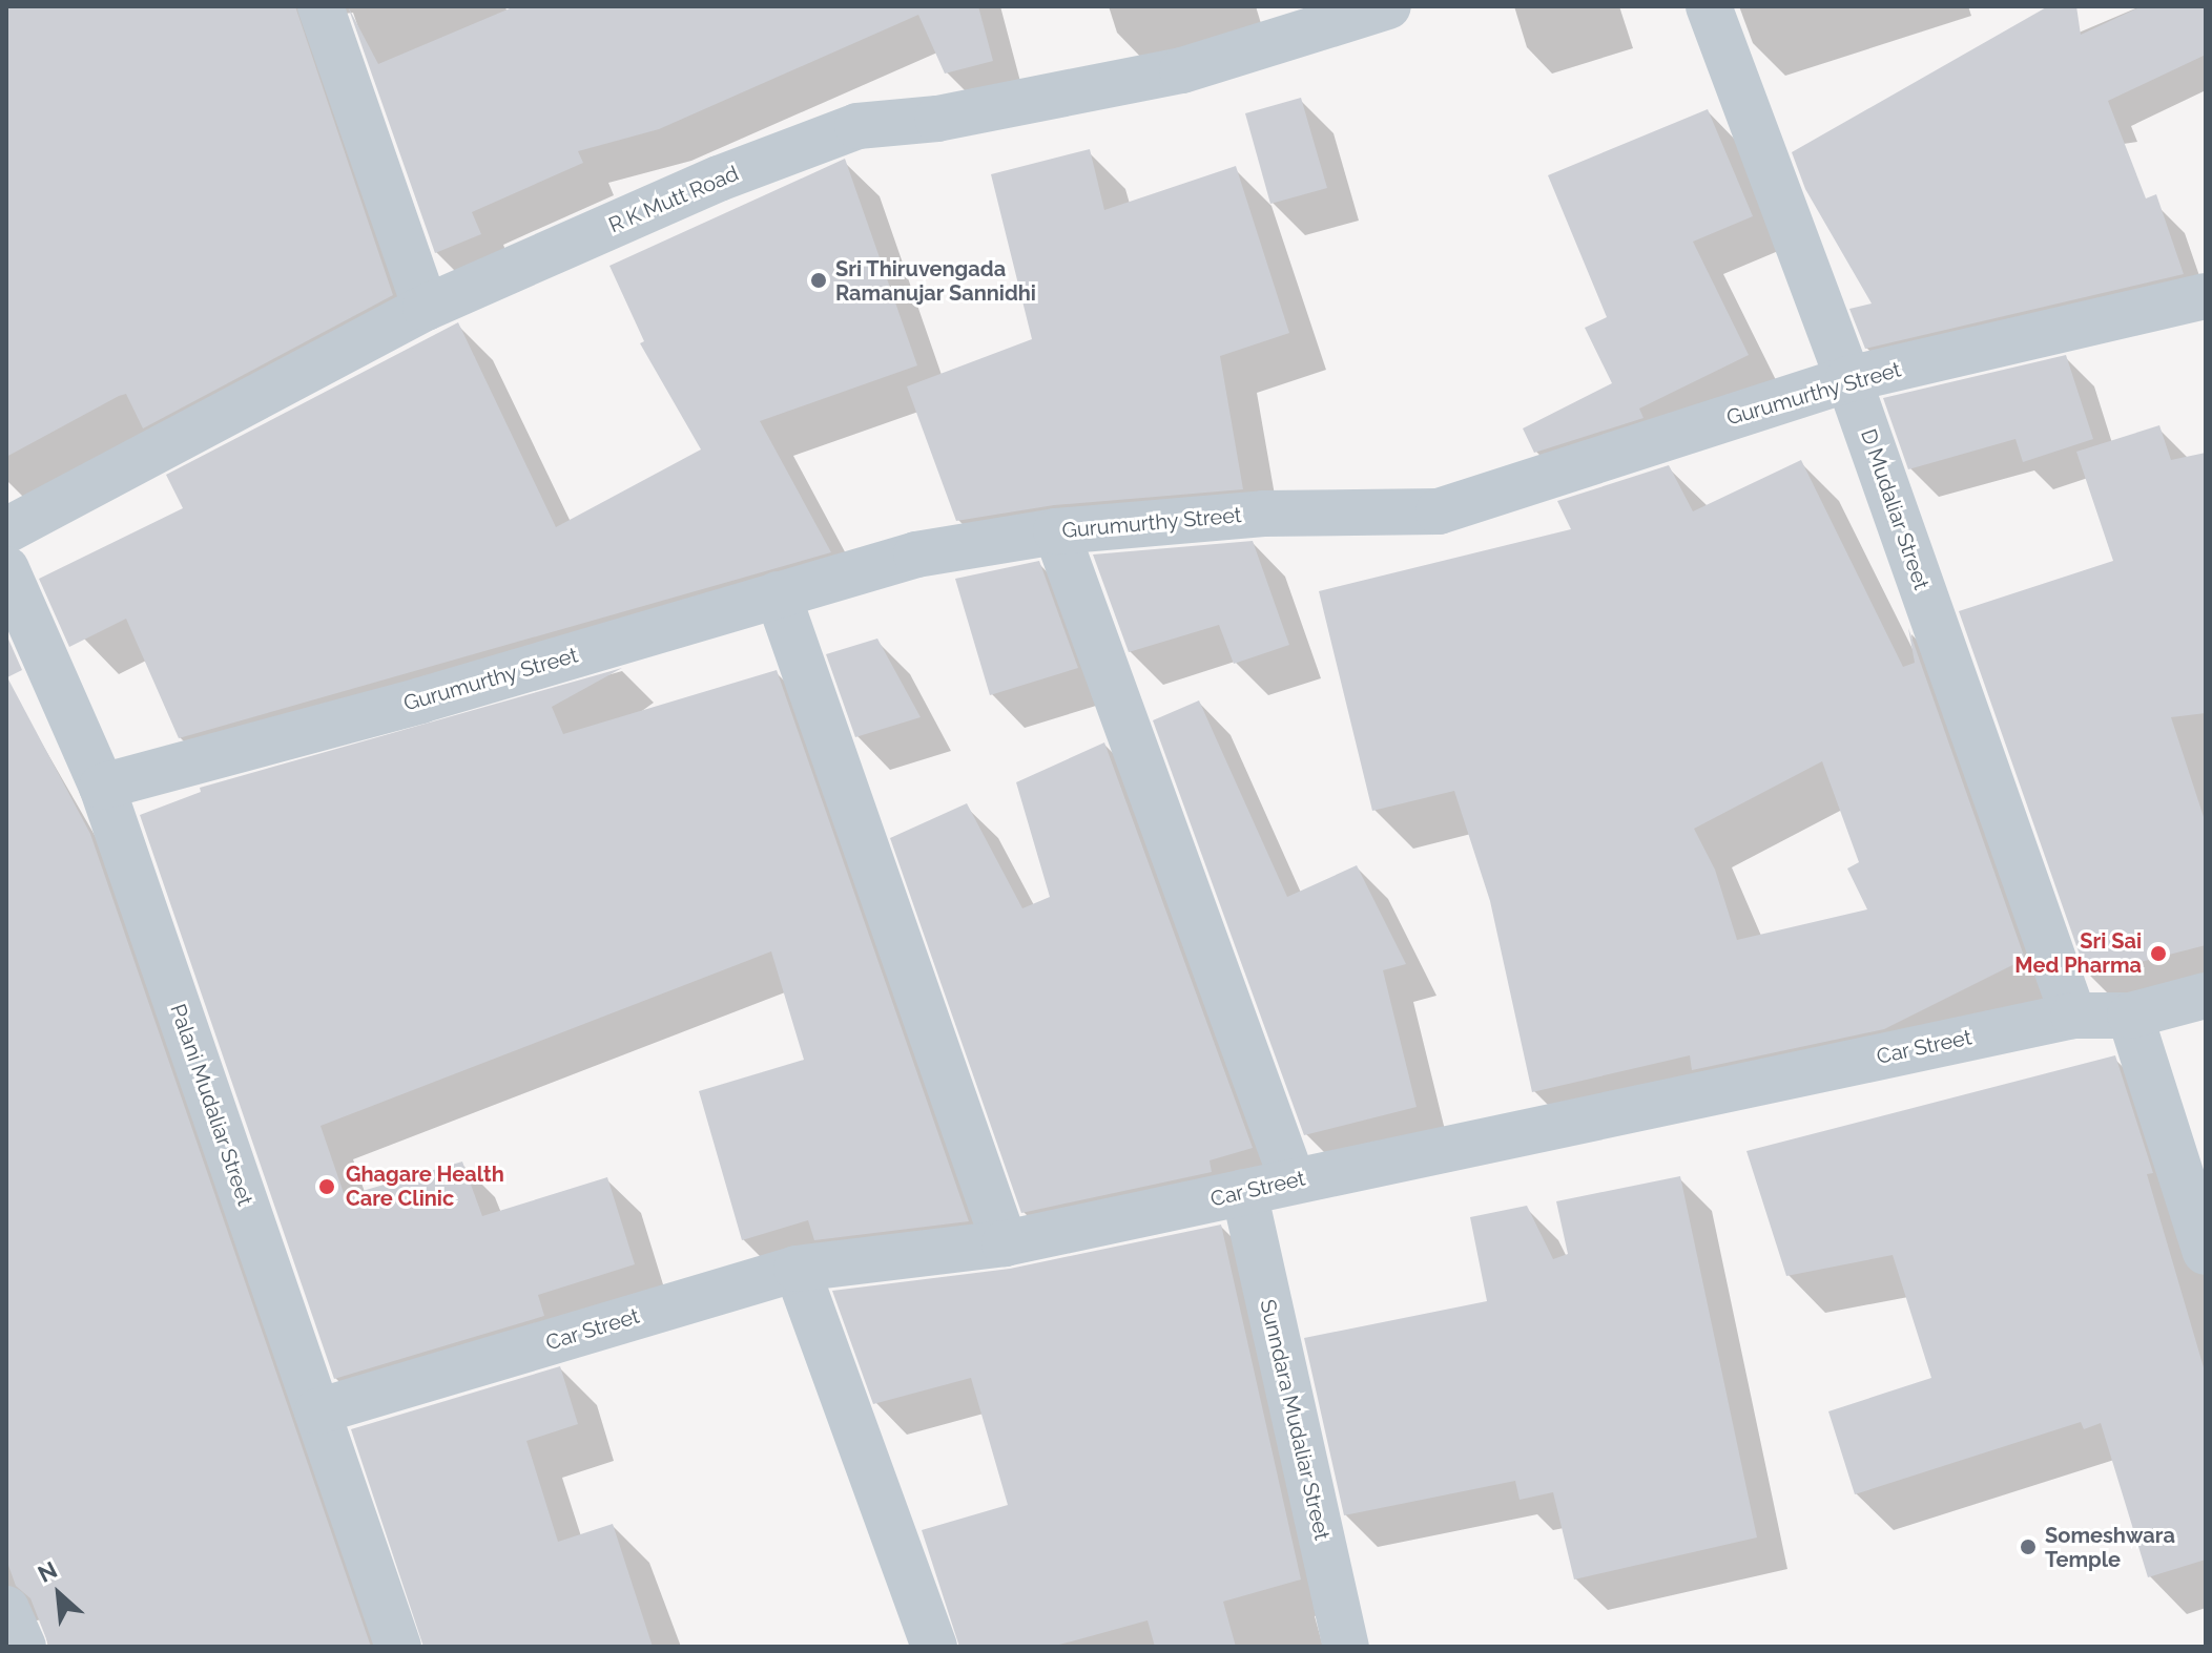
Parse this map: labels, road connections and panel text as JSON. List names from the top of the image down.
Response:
{
  "streets": {
    "street": [
      "R K Mutt Road",
      "Gurumurthy Street",
      "D Mudaliar Street",
      "Car Street",
      "Palani Mudaliar Street",
      "Sunndara Mudaliar Street"
    ]
  },
  "crossings": [
    ["Gurumurthy Street", "D Mudaliar Street"],
    ["Gurumurthy Street", "Palani Mudaliar Street"],
    ["D Mudaliar Street", "Car Street"],
    ["Car Street", "Palani Mudaliar Street"],
    ["Car Street", "Sunndara Mudaliar Street"]
  ],
  "places": [
    "Sri Thiruvengada Ramanujar Sannidhi",
    "Sri Sai Med Pharma",
    "Ghagare Health Care Clinic",
    "Someshwara Temple"
  ],
  "north": "top left"
}
